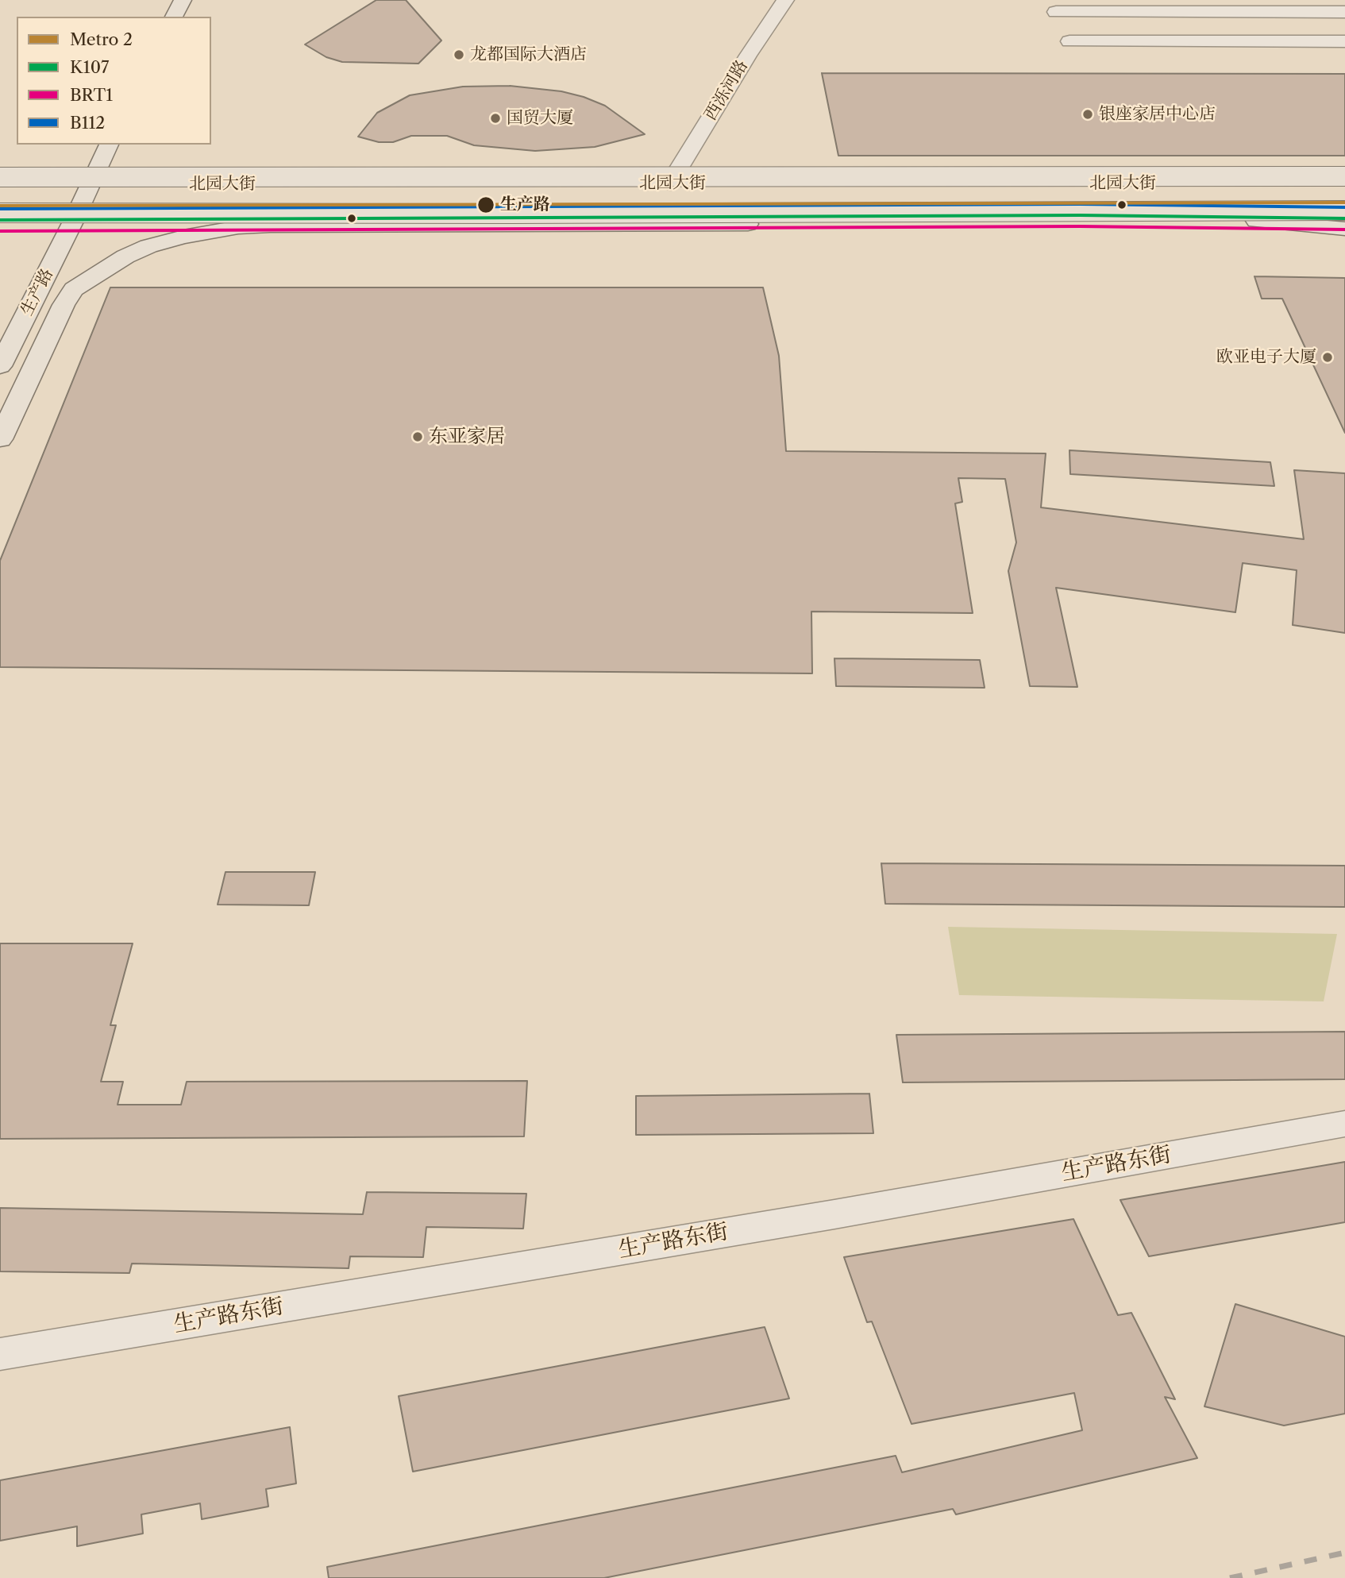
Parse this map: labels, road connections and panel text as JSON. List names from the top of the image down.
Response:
{
  "streets": {
    "main road": ["北园大街", "生产路"],
    "street": ["西泺河路", "生产路东街"]
  },
  "crossings": [
    ["西泺河路", "北园大街"],
    ["北园大街", "生产路"]
  ],
  "places": [
    "龙都国际大酒店",
    "银座家居中心店",
    "国贸大厦",
    "生产路",
    "欧亚电子大厦",
    "东亚家居"
  ],
  "lines": [
    "metro line 2",
    "transit line B112",
    "transit line K107",
    "transit line BRT1"
  ],
  "legend": [
    "Metro 2",
    "K107",
    "BRT1",
    "B112"
  ]
}
